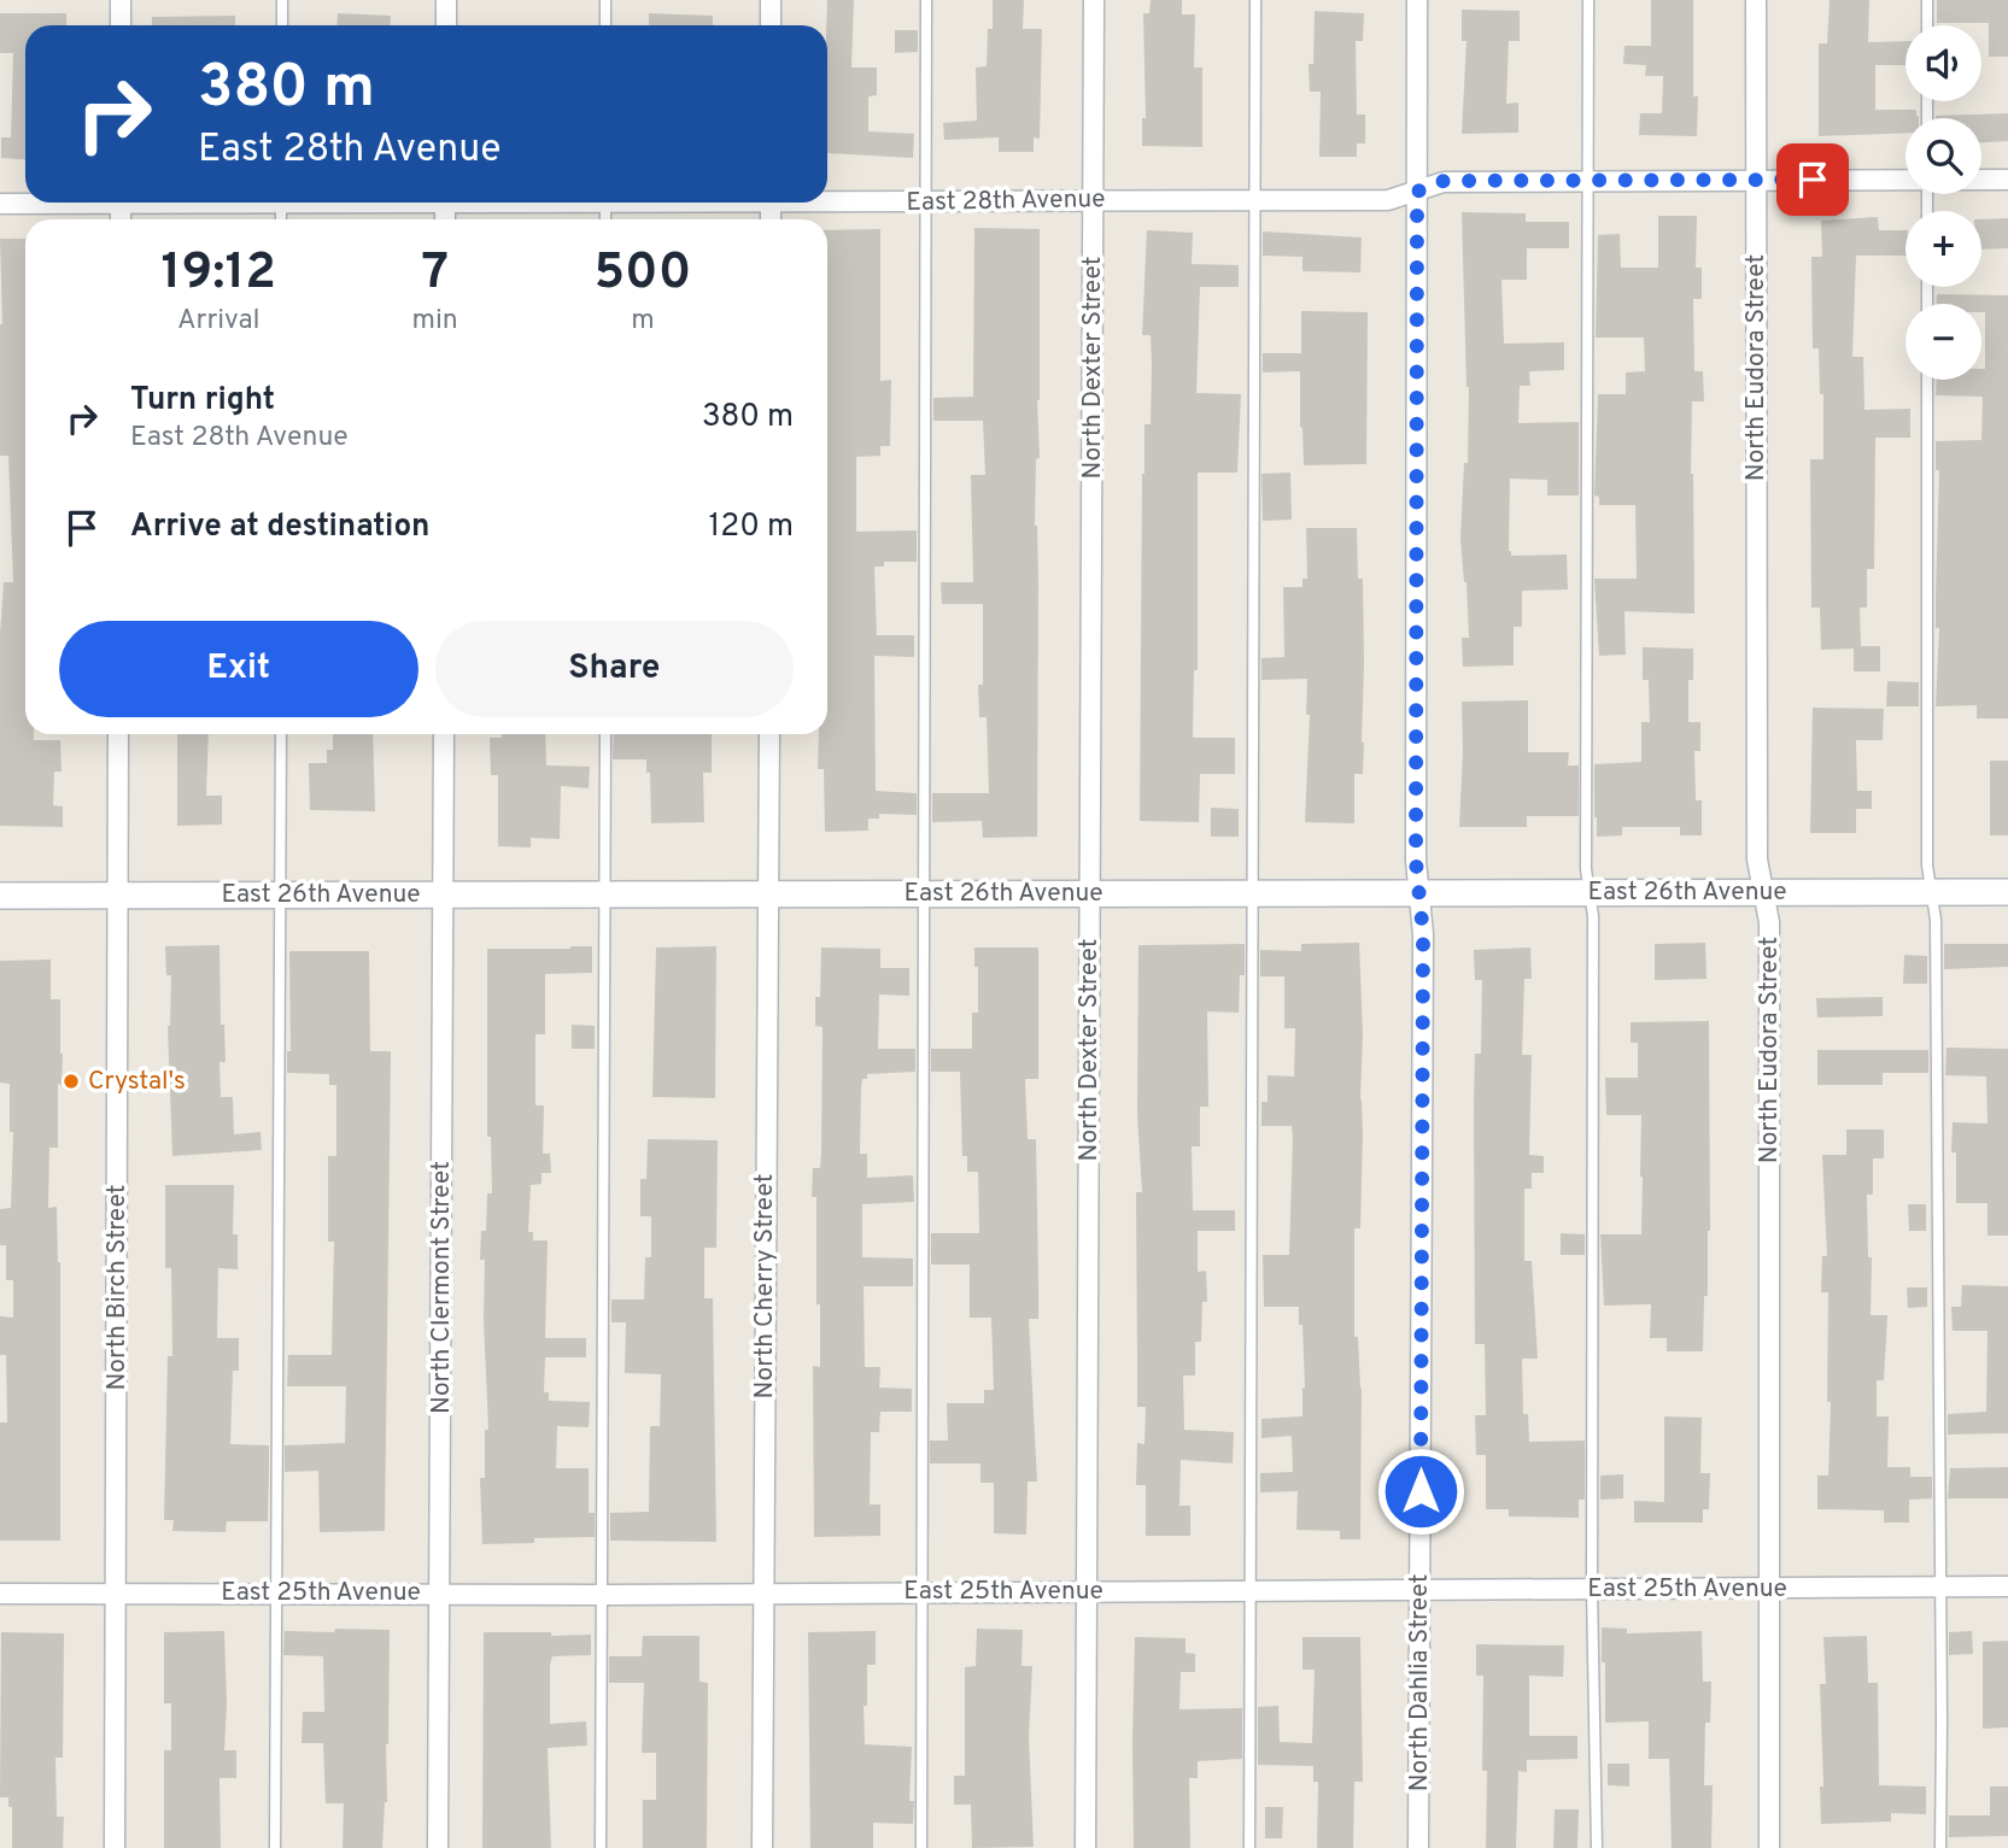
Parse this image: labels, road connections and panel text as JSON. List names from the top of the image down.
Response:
{
  "streets": {
    "street": [
      "East 28th Avenue",
      "North Dexter Street",
      "North Eudora Street",
      "East 26th Avenue",
      "North Cherry Street",
      "North Birch Street",
      "North Clermont Street",
      "East 25th Avenue",
      "North Dahlia Street"
    ]
  },
  "crossings": [
    ["East 28th Avenue", "North Dexter Street"],
    ["East 28th Avenue", "North Eudora Street"],
    ["East 28th Avenue", "North Dahlia Street"],
    ["North Dexter Street", "East 26th Avenue"],
    ["North Dexter Street", "East 25th Avenue"],
    ["North Eudora Street", "East 26th Avenue"],
    ["North Eudora Street", "East 25th Avenue"],
    ["East 26th Avenue", "North Cherry Street"],
    ["East 26th Avenue", "North Birch Street"],
    ["East 26th Avenue", "North Clermont Street"],
    ["East 26th Avenue", "North Dahlia Street"],
    ["North Cherry Street", "East 25th Avenue"],
    ["North Birch Street", "East 25th Avenue"],
    ["North Clermont Street", "East 25th Avenue"],
    ["East 25th Avenue", "North Dahlia Street"]
  ],
  "places": ["Crystal's"],
  "page": {
    "map_buttons": ["+", "−"],
    "turn": ["380 m", "East 28th Avenue"],
    "eta": [
      "19:12",
      "Arrival",
      "7",
      "min",
      "500",
      "m"
    ],
    "list": [
      {
        "name": "Turn right",
        "note": "East 28th Avenue",
        "value": "380 m"
      },
      {
        "name": "Arrive at destination",
        "value": "120 m"
      }
    ],
    "buttons": ["Exit", "Share"]
  }
}
